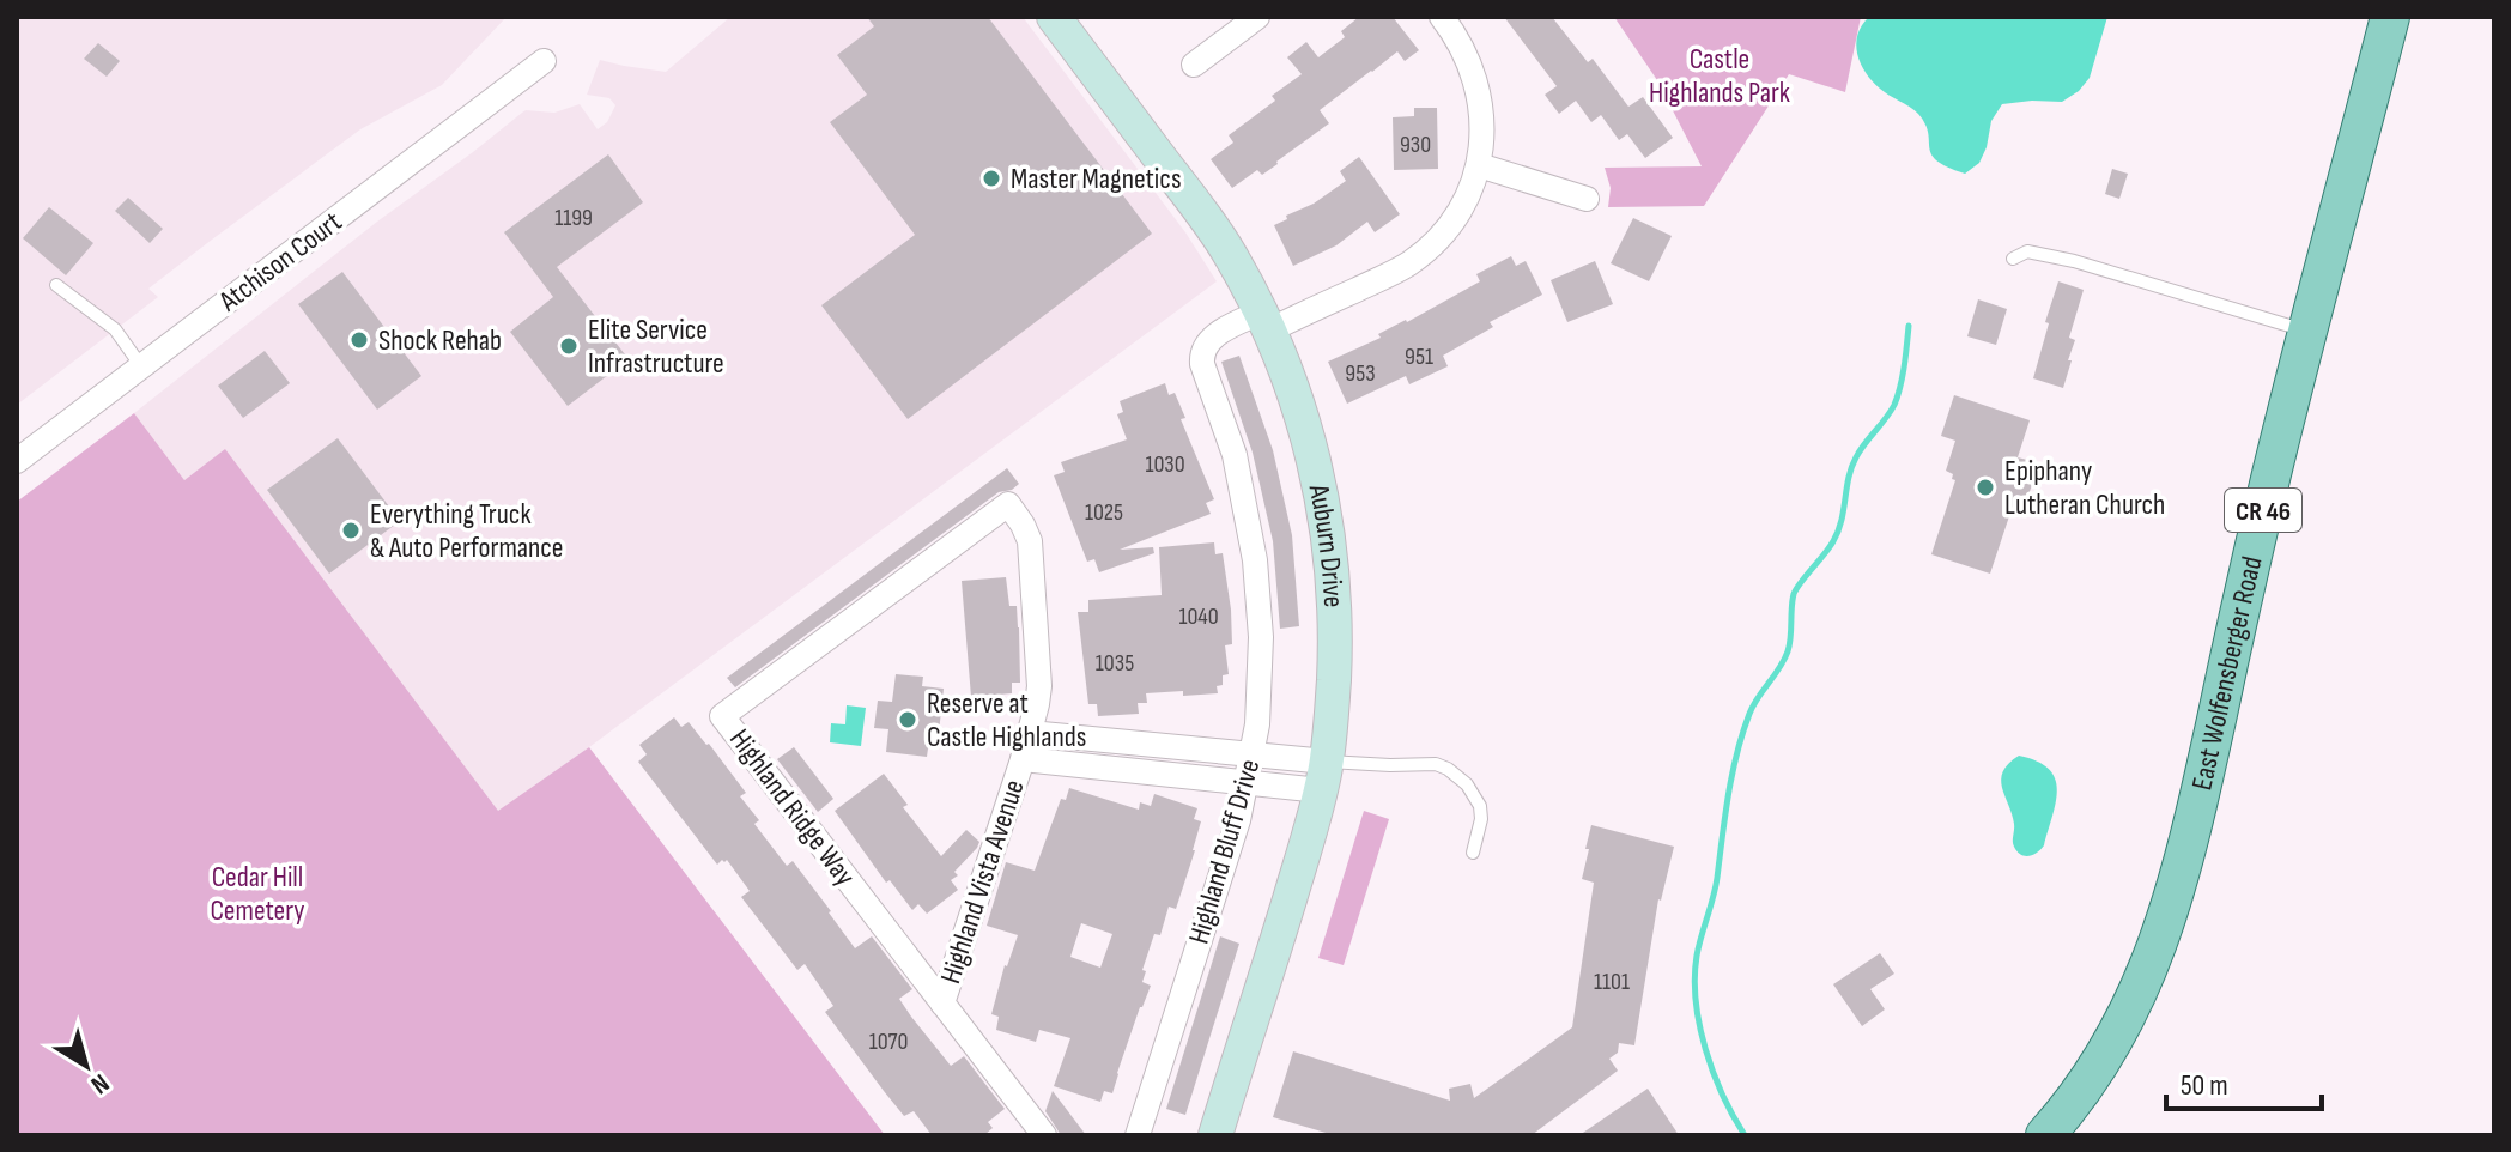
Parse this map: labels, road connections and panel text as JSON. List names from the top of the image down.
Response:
{
  "streets": {
    "main road": ["CR 46", "East Wolfensberger Road"],
    "street": [
      "Atchison Court",
      "Auburn Drive",
      "Highland Ridge Way",
      "Highland Bluff Drive",
      "Highland Vista Avenue"
    ]
  },
  "crossings": [
    ["Auburn Drive", "Highland Bluff Drive"],
    ["Auburn Drive", "Highland Vista Avenue"],
    ["Highland Ridge Way", "Highland Vista Avenue"],
    ["Highland Bluff Drive", "Highland Vista Avenue"]
  ],
  "parks": ["Castle Highlands Park", "Cedar Hill Cemetery"],
  "places": [
    "Master Magnetics",
    "Shock Rehab",
    "Elite Service Infrastructure",
    "Epiphany Lutheran Church",
    "Everything Truck & Auto Performance",
    "Reserve at Castle Highlands"
  ],
  "house_numbers": [
    "930",
    "1199",
    "951",
    "953",
    "1030",
    "1025",
    "1040",
    "1035",
    "1101",
    "1070"
  ],
  "scale_bar": "50 m",
  "north": "bottom right"
}
